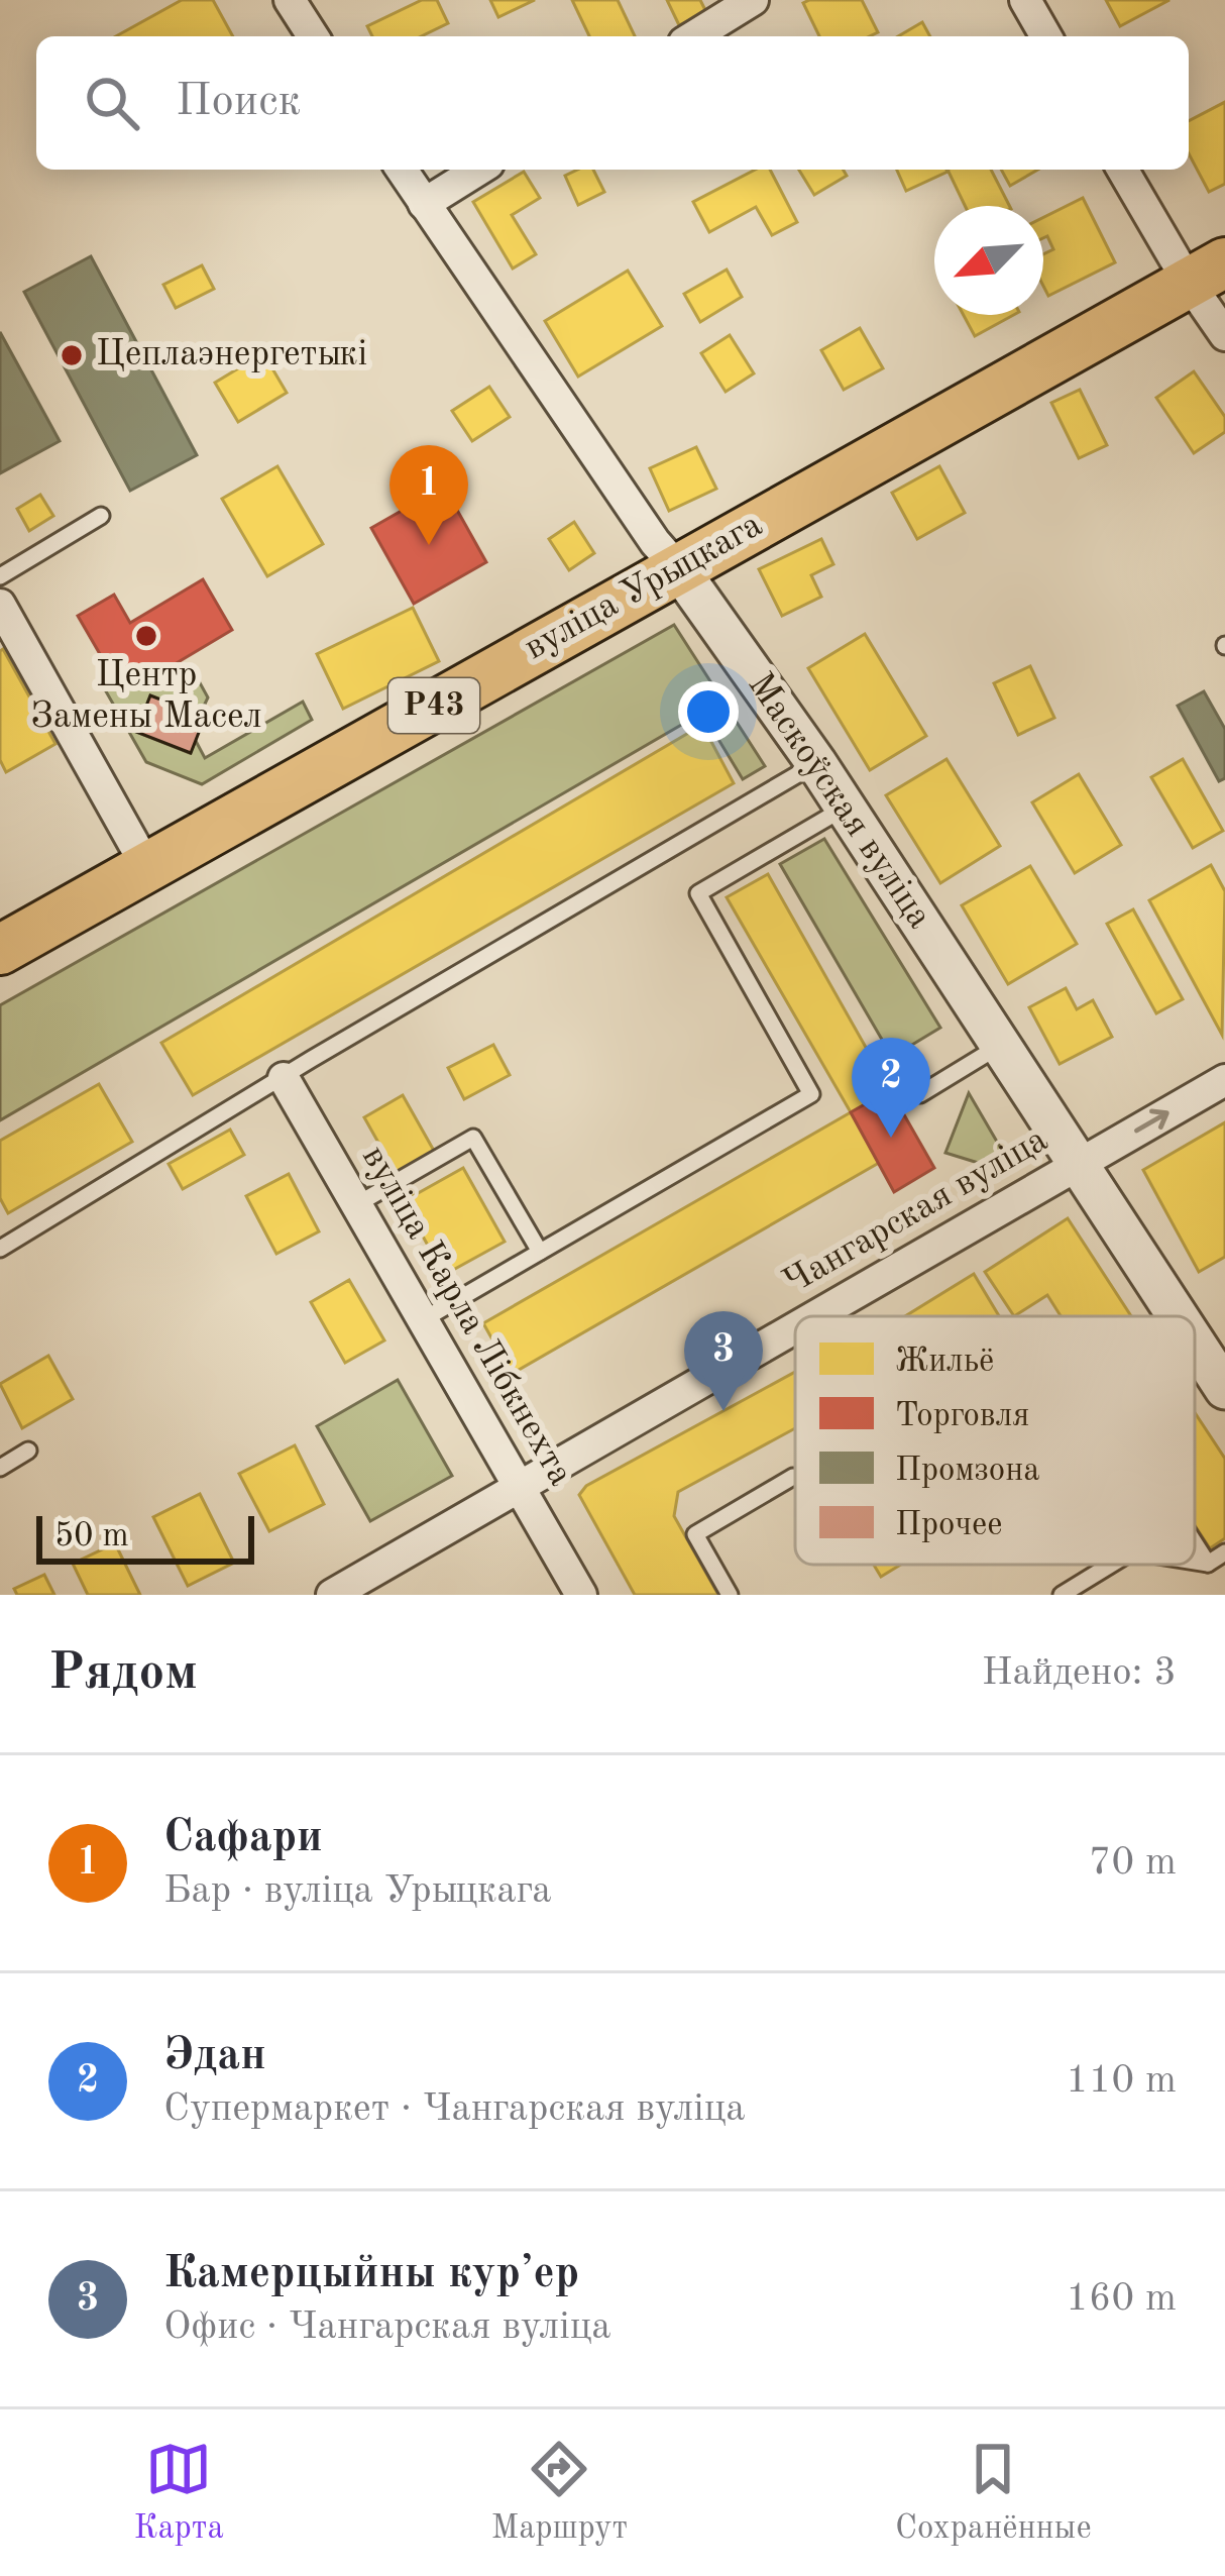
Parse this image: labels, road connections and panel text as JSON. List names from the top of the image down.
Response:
{
  "streets": {
    "main road": ["вуліца Урыцкага", "Р43"],
    "street": ["Маскоўская вуліца", "Чангарская вуліца", "вуліца Карла Лібкнехта"]
  },
  "crossings": [
    ["вуліца Урыцкага", "Маскоўская вуліца"],
    ["Маскоўская вуліца", "Чангарская вуліца"],
    ["Чангарская вуліца", "вуліца Карла Лібкнехта"]
  ],
  "places": ["Цеплаэнергетыкі", "Центр Замены Масел"],
  "legend": [
    "Жильё",
    "Торговля",
    "Промзона",
    "Прочее"
  ],
  "scale_bar": "50 m",
  "north": "bottom left",
  "page": {
    "search": "Поиск",
    "pins": ["1", "2", "3"],
    "scale": "50 m",
    "heading": ["Рядом", "Найдено: 3"],
    "list": [
      {
        "mark": "1",
        "name": "Сафари",
        "note": "Бар · вуліца Урыцкага",
        "value": "70 m"
      },
      {
        "mark": "2",
        "name": "Эдан",
        "note": "Супермаркет · Чангарская вуліца",
        "value": "110 m"
      },
      {
        "mark": "3",
        "name": "Камерцыйны курʼер",
        "note": "Офис · Чангарская вуліца",
        "value": "160 m"
      }
    ],
    "nav": ["Карта", "Маршрут", "Сохранённые"]
  }
}
